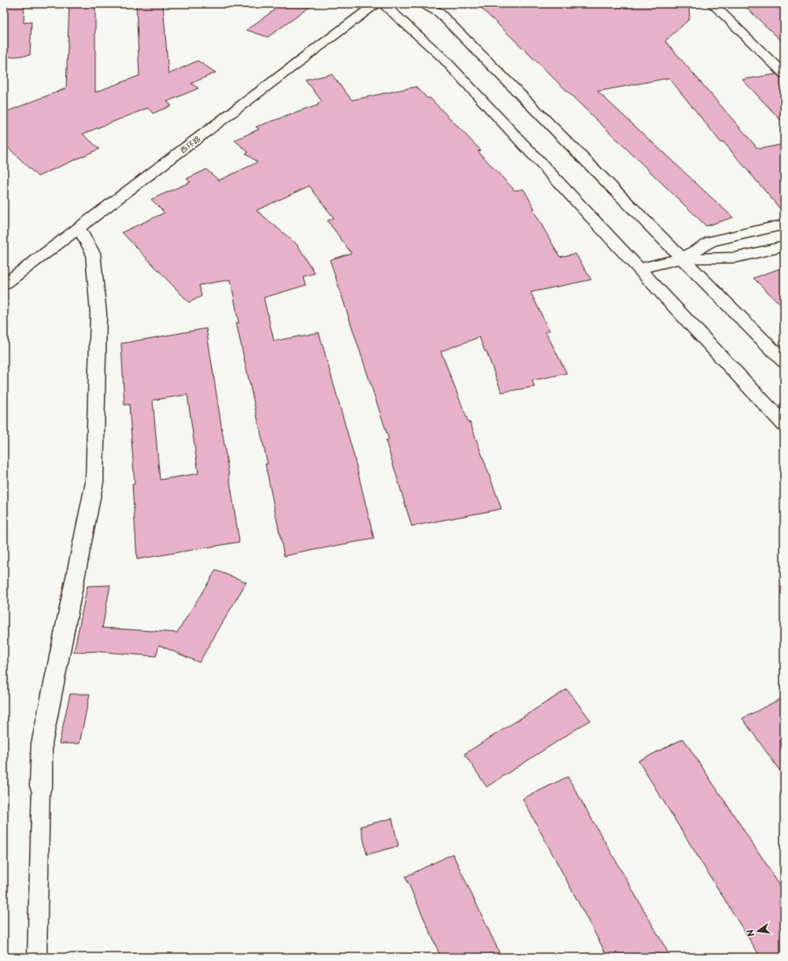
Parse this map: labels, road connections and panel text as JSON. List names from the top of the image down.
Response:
{
  "streets": {
    "street": ["西环路"]
  },
  "north": "left"
}
